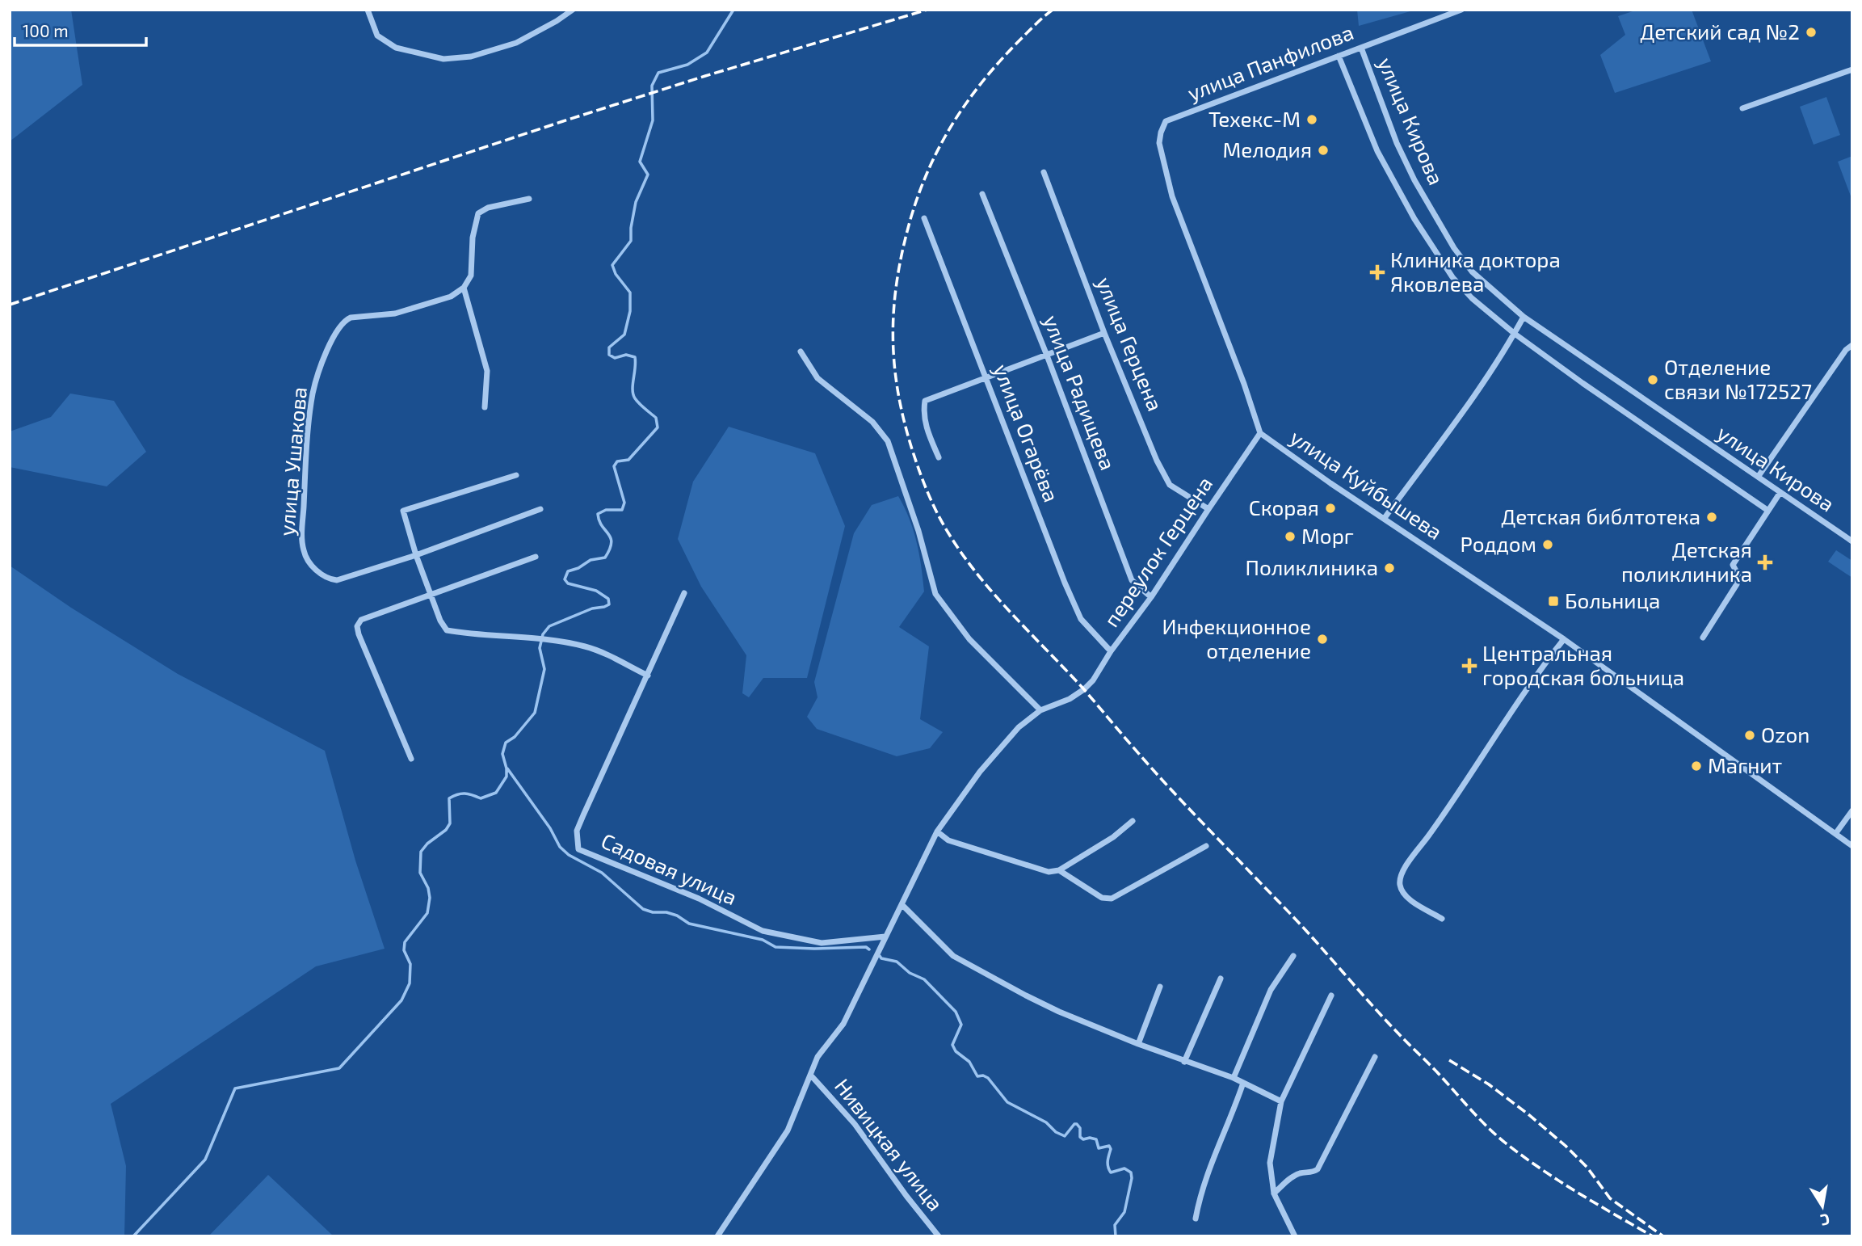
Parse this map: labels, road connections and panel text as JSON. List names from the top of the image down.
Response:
{
  "streets": {
    "street": [
      "улица Панфилова",
      "улица Кирова",
      "улица Герцена",
      "улица Радищева",
      "улица Огарёва",
      "улица Ушакова",
      "улица Куйбышева",
      "переулок Герцена",
      "Садовая улица",
      "Нивицкая улица"
    ]
  },
  "crossings": [
    ["улица Панфилова", "улица Кирова"],
    ["улица Панфилова", "улица Куйбышева"],
    ["улица Герцена", "переулок Герцена"],
    ["улица Радищева", "переулок Герцена"],
    ["улица Огарёва", "переулок Герцена"],
    ["улица Куйбышева", "переулок Герцена"]
  ],
  "places": {
    "other": [
      "Детский сад №2",
      "Техекс-М",
      "Мелодия",
      "Отделение связи №172527",
      "Скорая",
      "Детская библтотека",
      "Морг",
      "Роддом",
      "Поликлиника",
      "Инфекционное отделение",
      "Ozon",
      "Магнит"
    ],
    "health": ["Клиника доктора Яковлева", "Детская поликлиника", "Центральная городская больница"],
    "transit": ["Больница"]
  },
  "scale_bar": "100 m",
  "north": "bottom"
}
